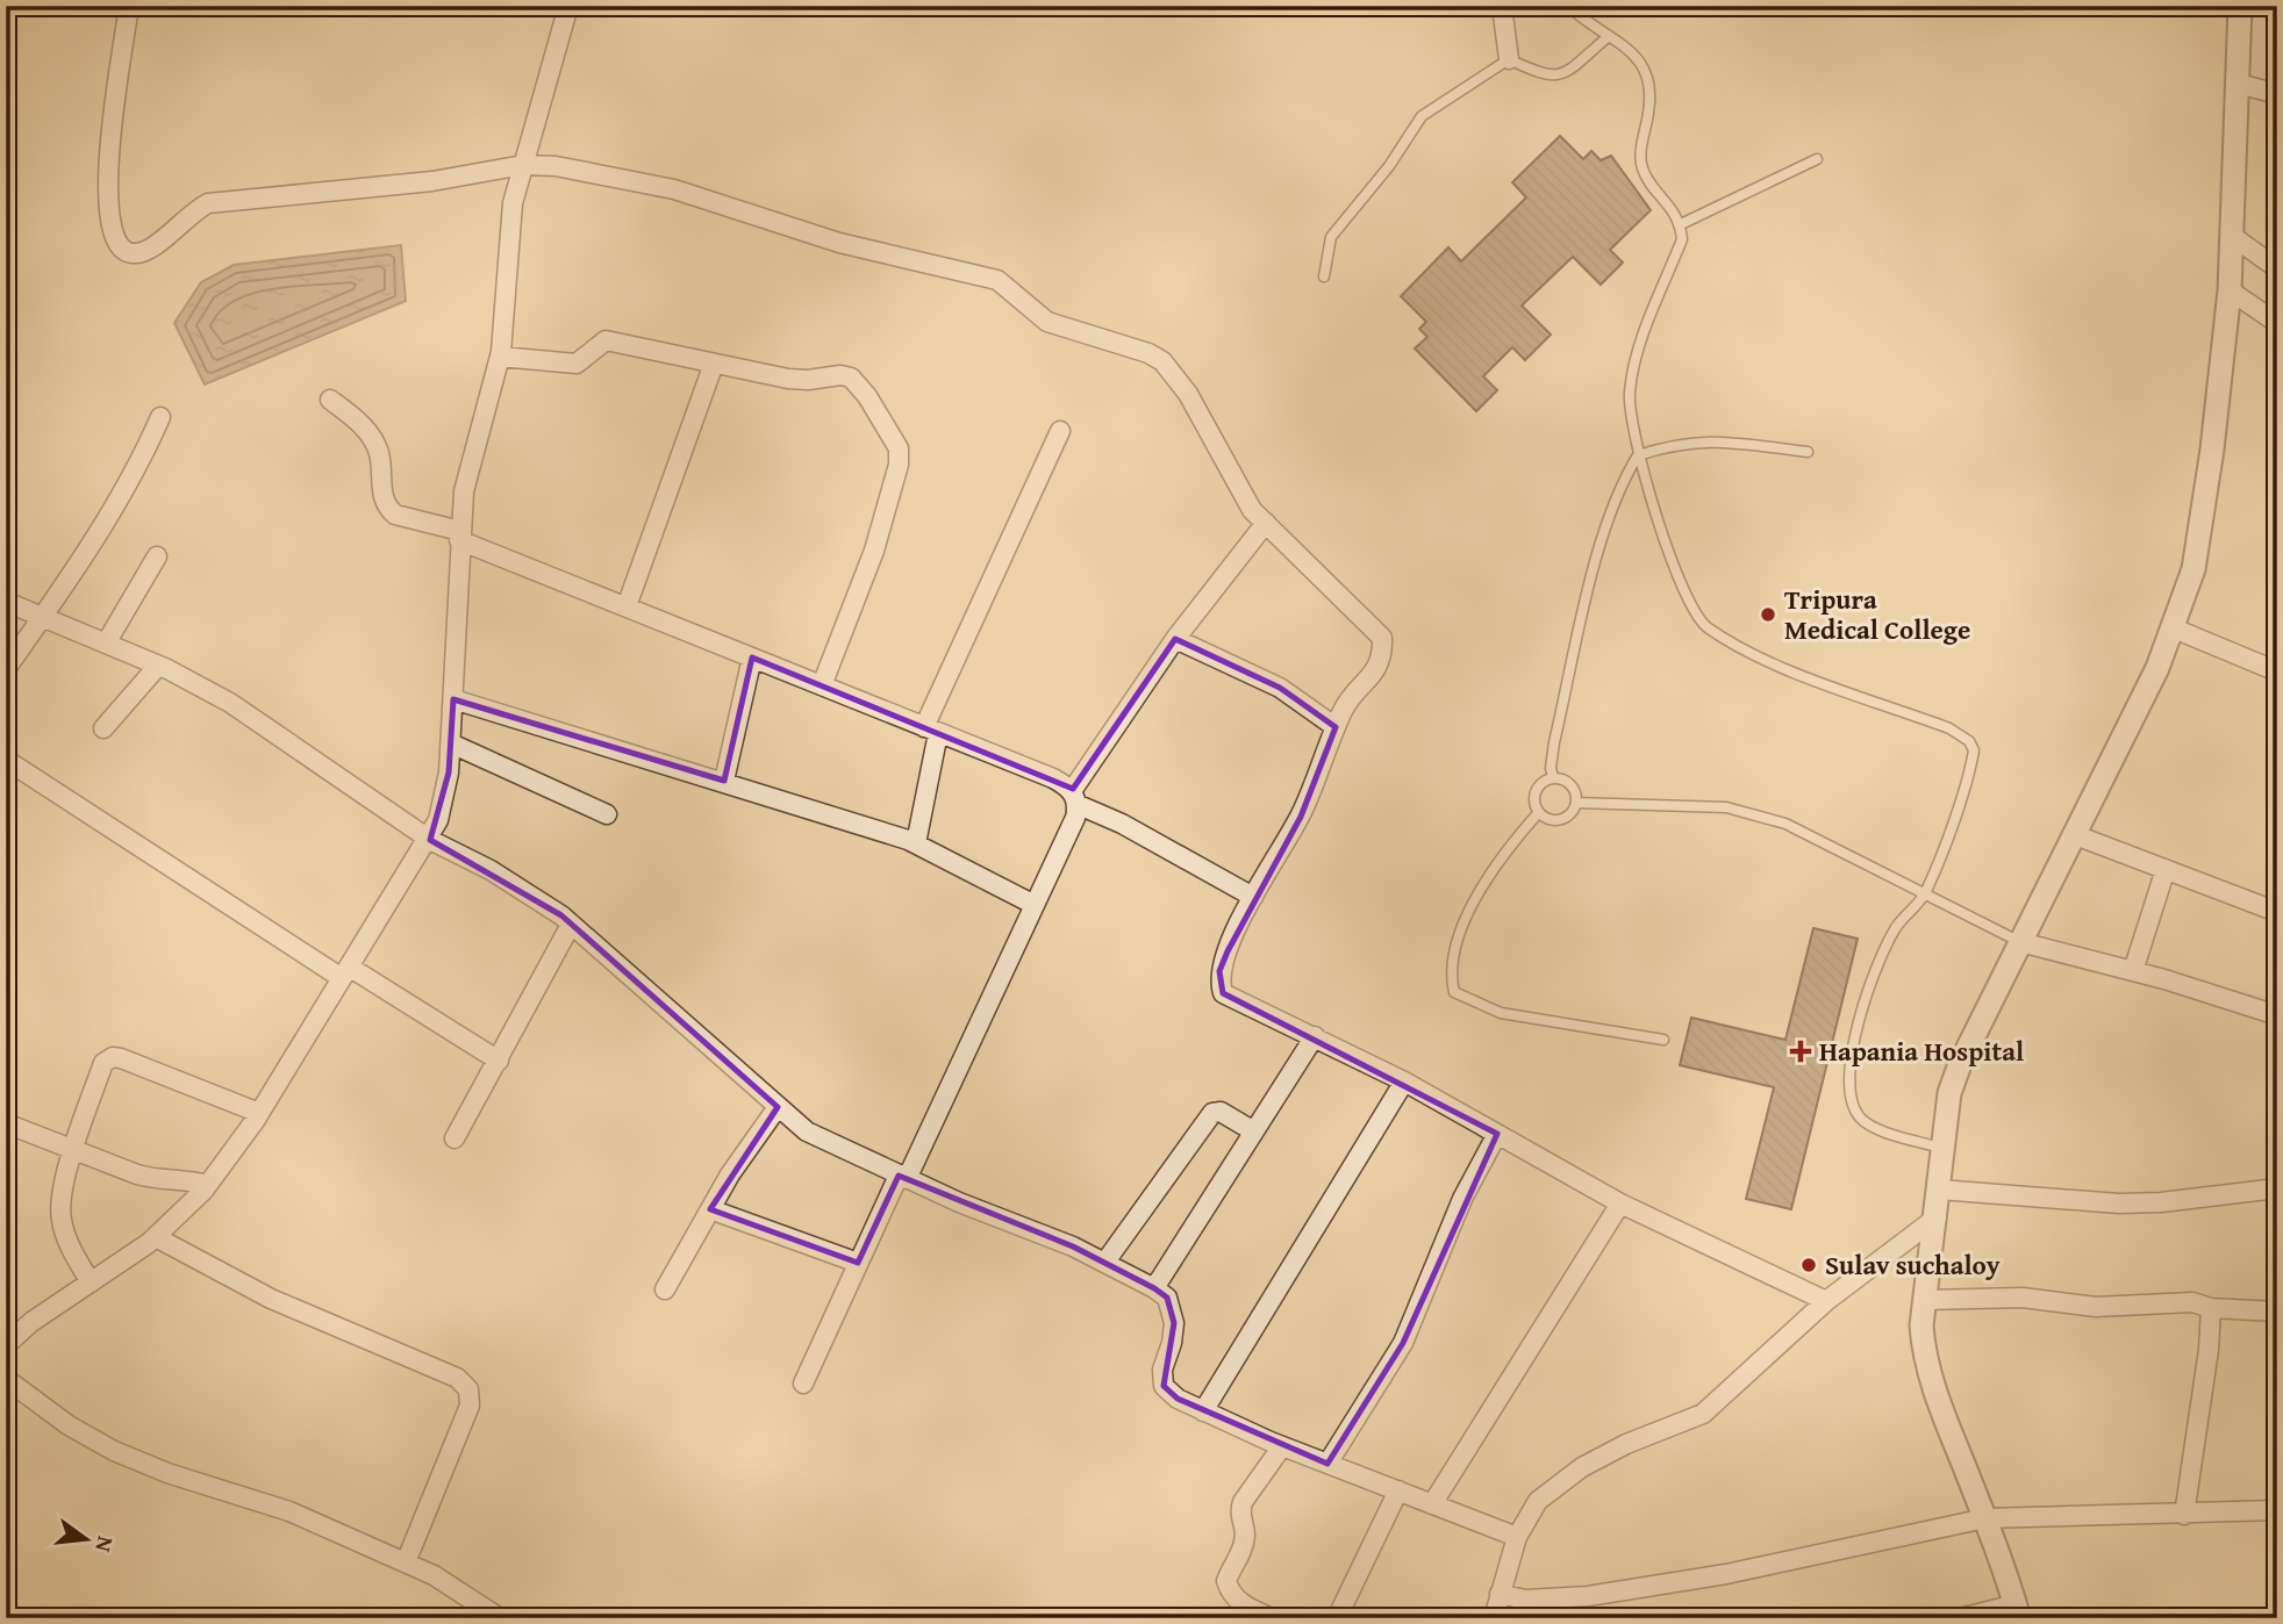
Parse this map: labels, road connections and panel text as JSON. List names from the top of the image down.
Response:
{
  "places": {
    "other": ["Tripura Medical College", "Sulav suchaloy"],
    "health": ["Hapania Hospital"]
  },
  "north": "right"
}
